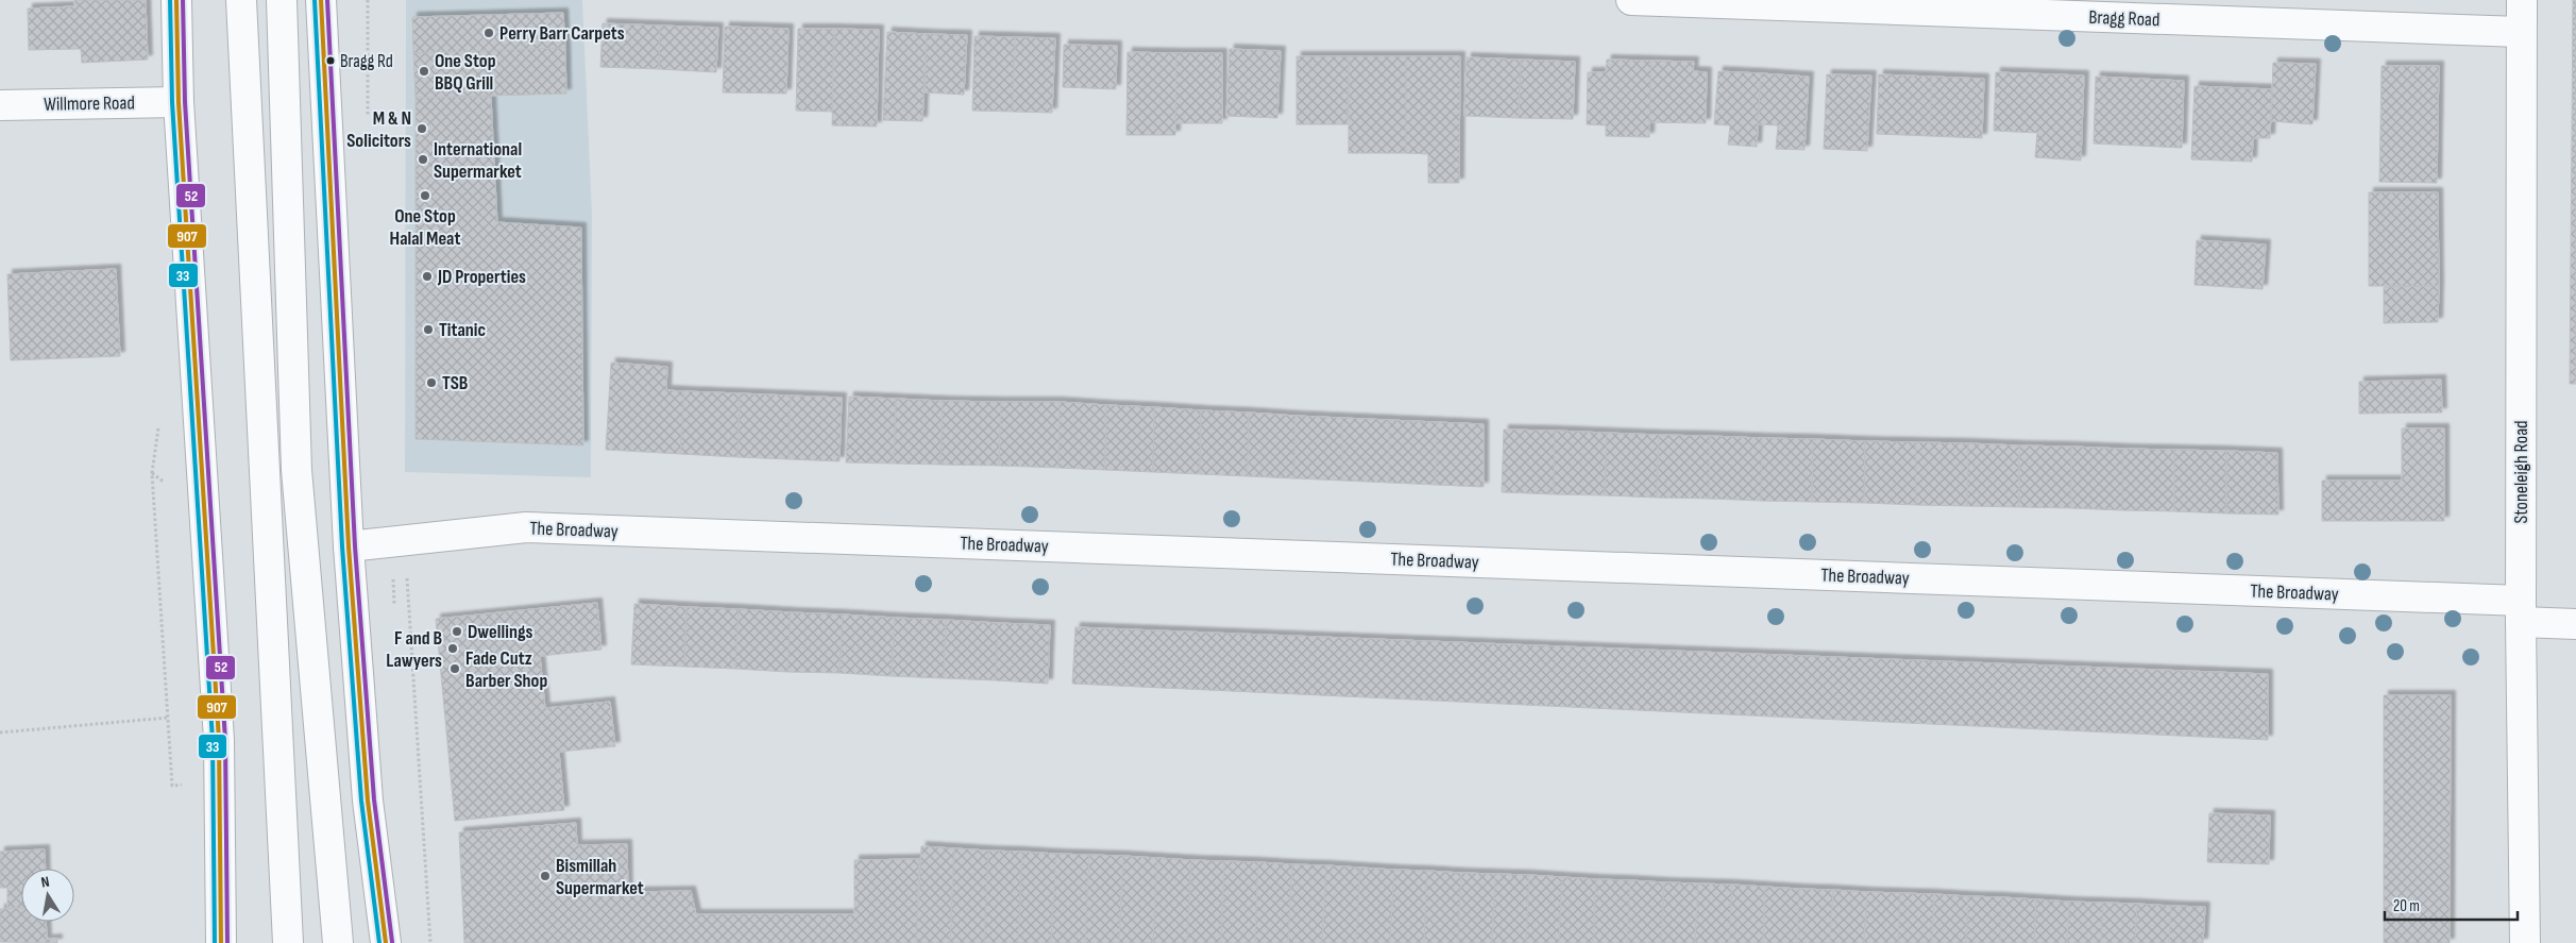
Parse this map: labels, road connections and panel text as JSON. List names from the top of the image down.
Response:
{
  "streets": {
    "main road": [
      "Bragg Road",
      "Willmore Road",
      "Stoneleigh Road",
      "The Broadway"
    ]
  },
  "crossings": [
    ["Bragg Road", "Stoneleigh Road"],
    ["Stoneleigh Road", "The Broadway"]
  ],
  "places": [
    "Perry Barr Carpets",
    "Bragg Rd",
    "One Stop BBQ Grill",
    "M & N Solicitors",
    "International Supermarket",
    "One Stop Halal Meat",
    "JD Properties",
    "Titanic",
    "TSB",
    "Dwellings",
    "F and B Lawyers",
    "Fade Cutz Barber Shop",
    "Bismillah Supermarket"
  ],
  "lines": ["transit line 907", "transit line 33", "transit line 52"],
  "scale_bar": "20 m",
  "north": "top"
}
